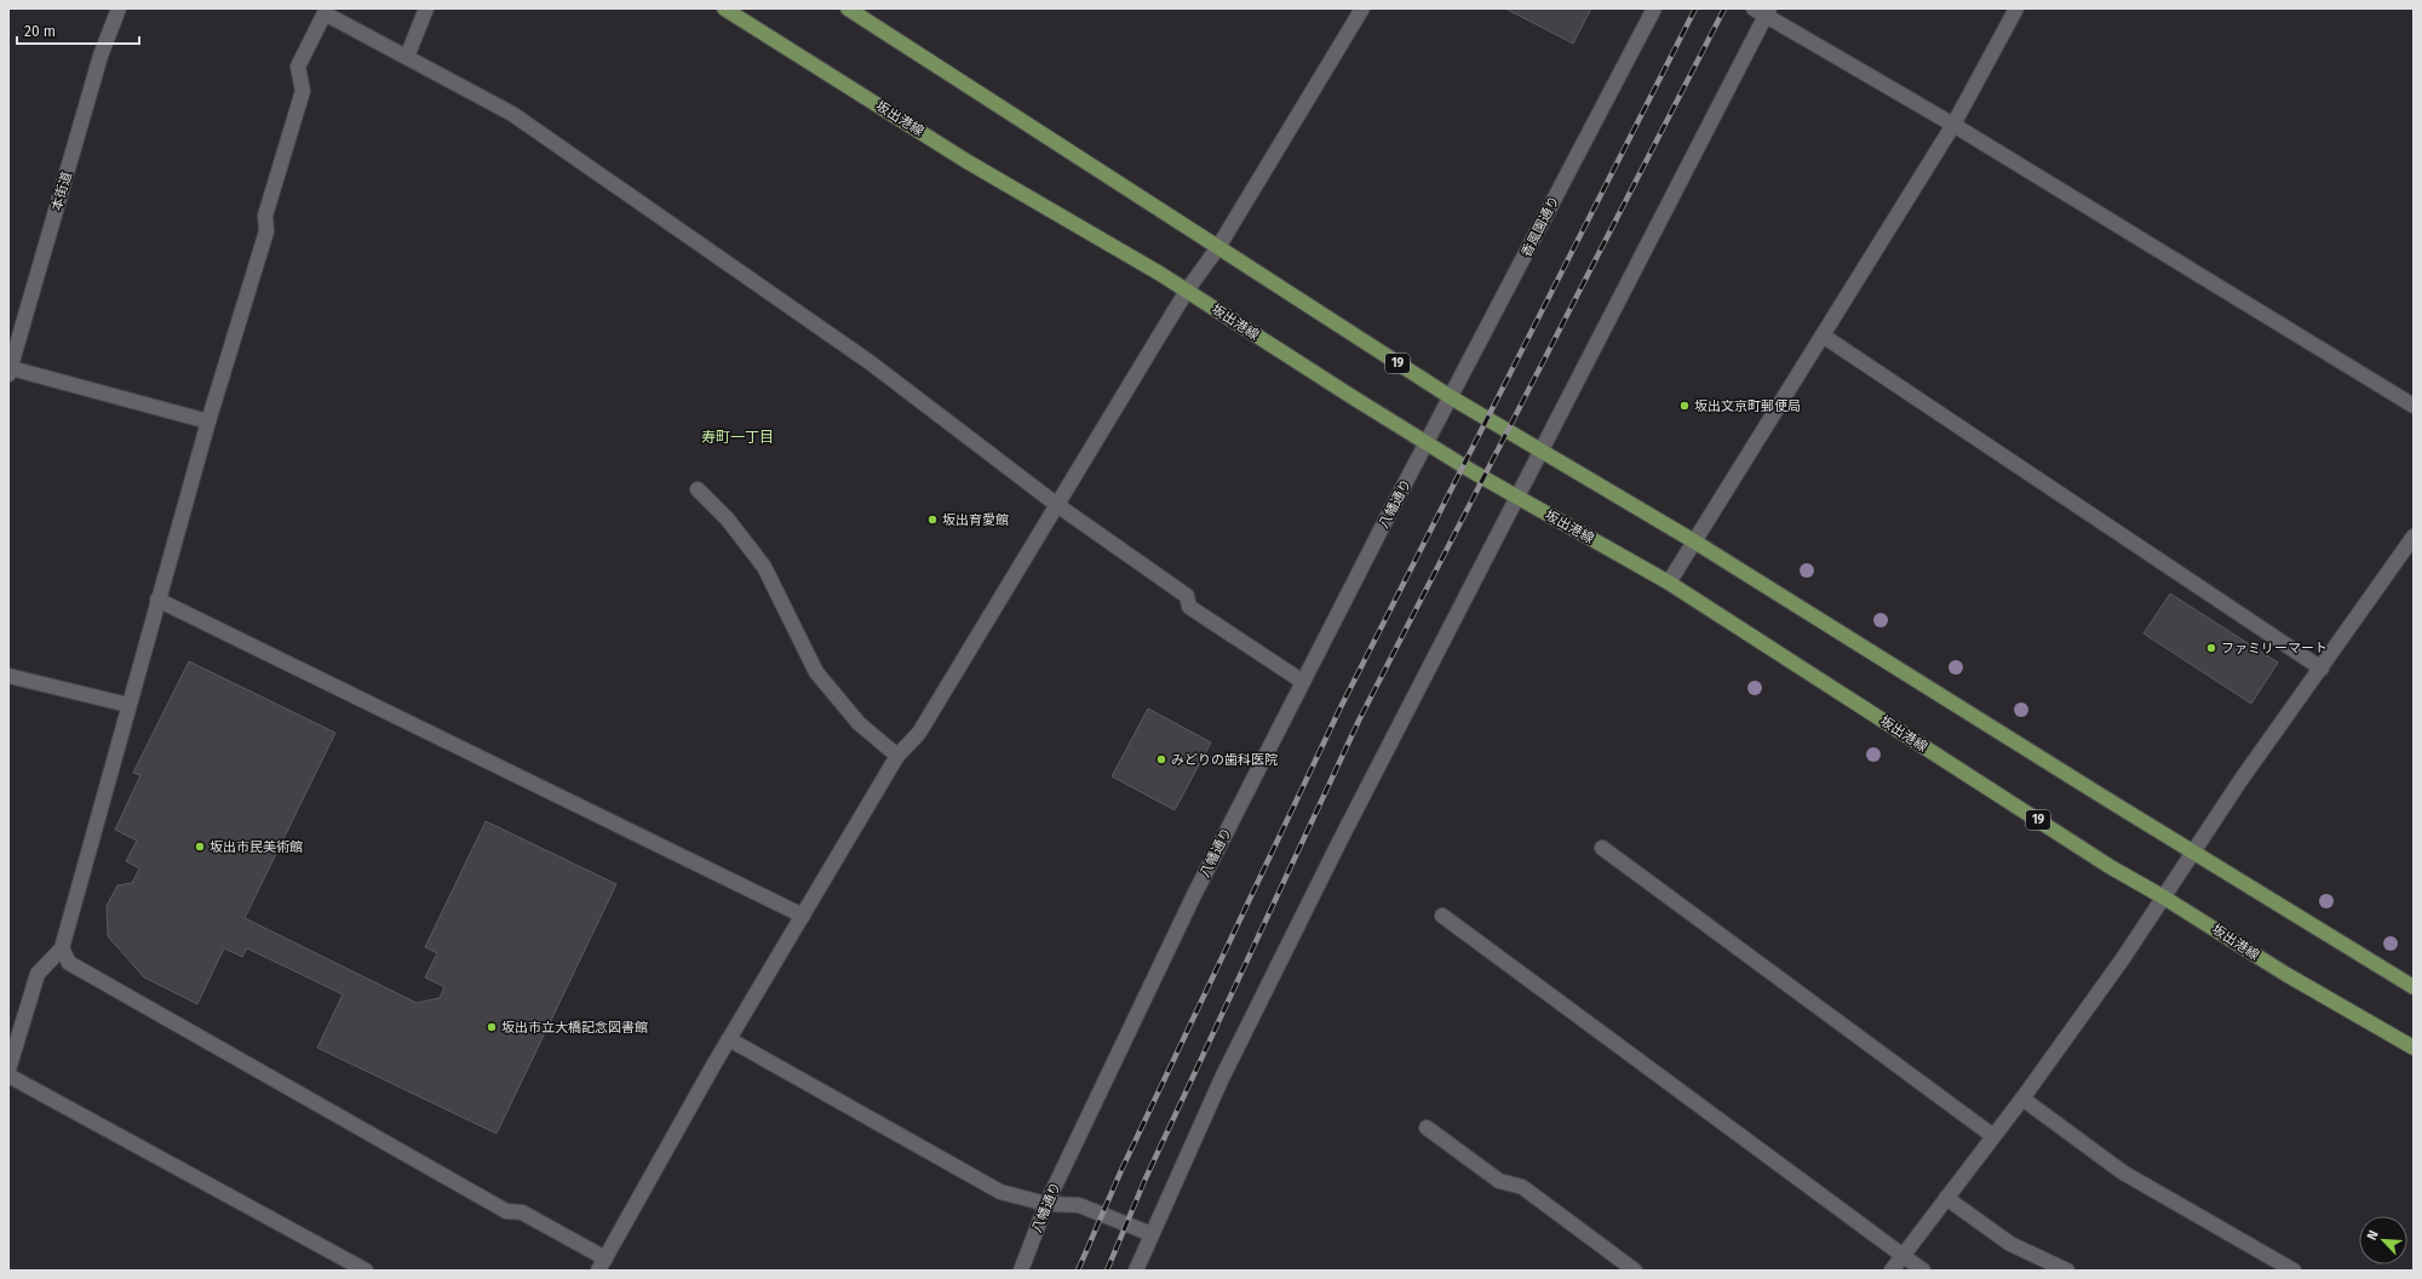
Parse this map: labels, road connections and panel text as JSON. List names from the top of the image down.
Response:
{
  "streets": {
    "main road": ["坂出港線", "19"],
    "street": ["本街道", "香風園通り", "八幡通り"]
  },
  "crossings": [
    ["坂出港線", "香風園通り"],
    ["坂出港線", "八幡通り"],
    ["香風園通り", "19"],
    ["香風園通り", "八幡通り"]
  ],
  "districts": ["寿町一丁目"],
  "places": [
    "坂出文京町郵便局",
    "坂出育愛館",
    "ファミリーマート",
    "みどりの歯科医院",
    "坂出市民美術館",
    "坂出市立大橋記念図書館"
  ],
  "scale_bar": "20 m",
  "north": "top left"
}
